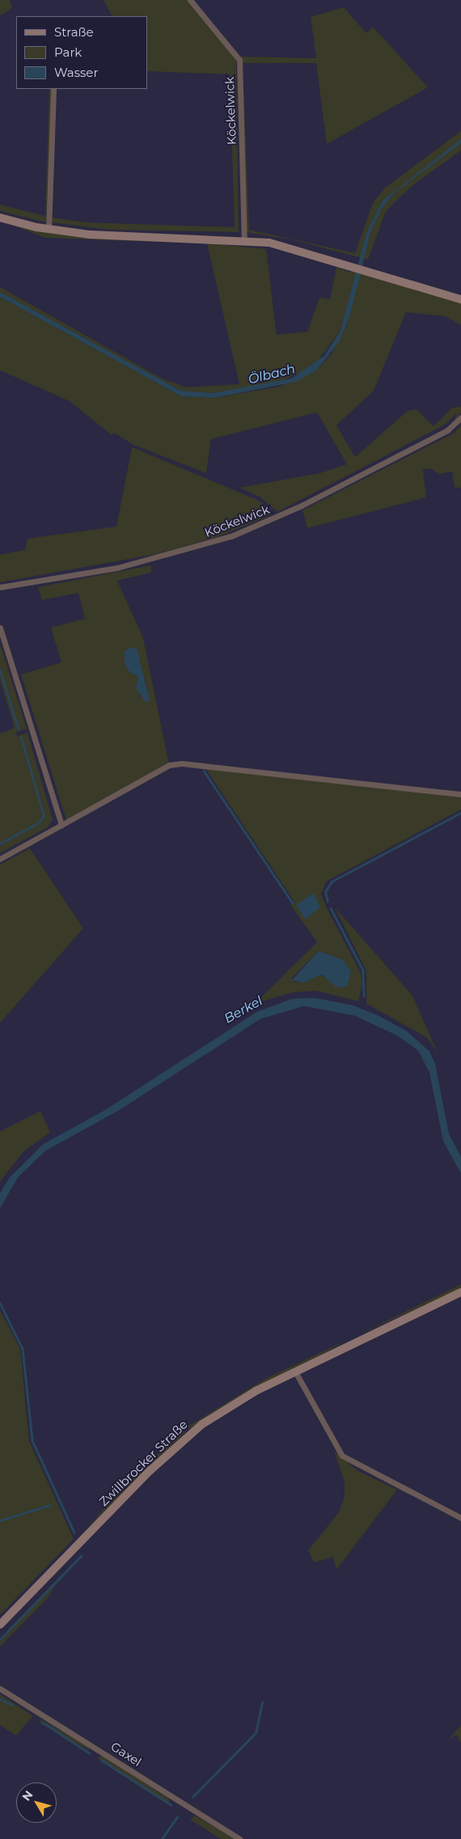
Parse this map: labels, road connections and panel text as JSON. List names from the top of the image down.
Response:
{
  "streets": {
    "main road": ["Zwillbrocker Straße"],
    "street": ["Köckelwick", "Gaxel"]
  },
  "water": ["Ölbach", "Berkel"],
  "legend": ["Straße", "Park", "Wasser"],
  "north": "top left"
}
